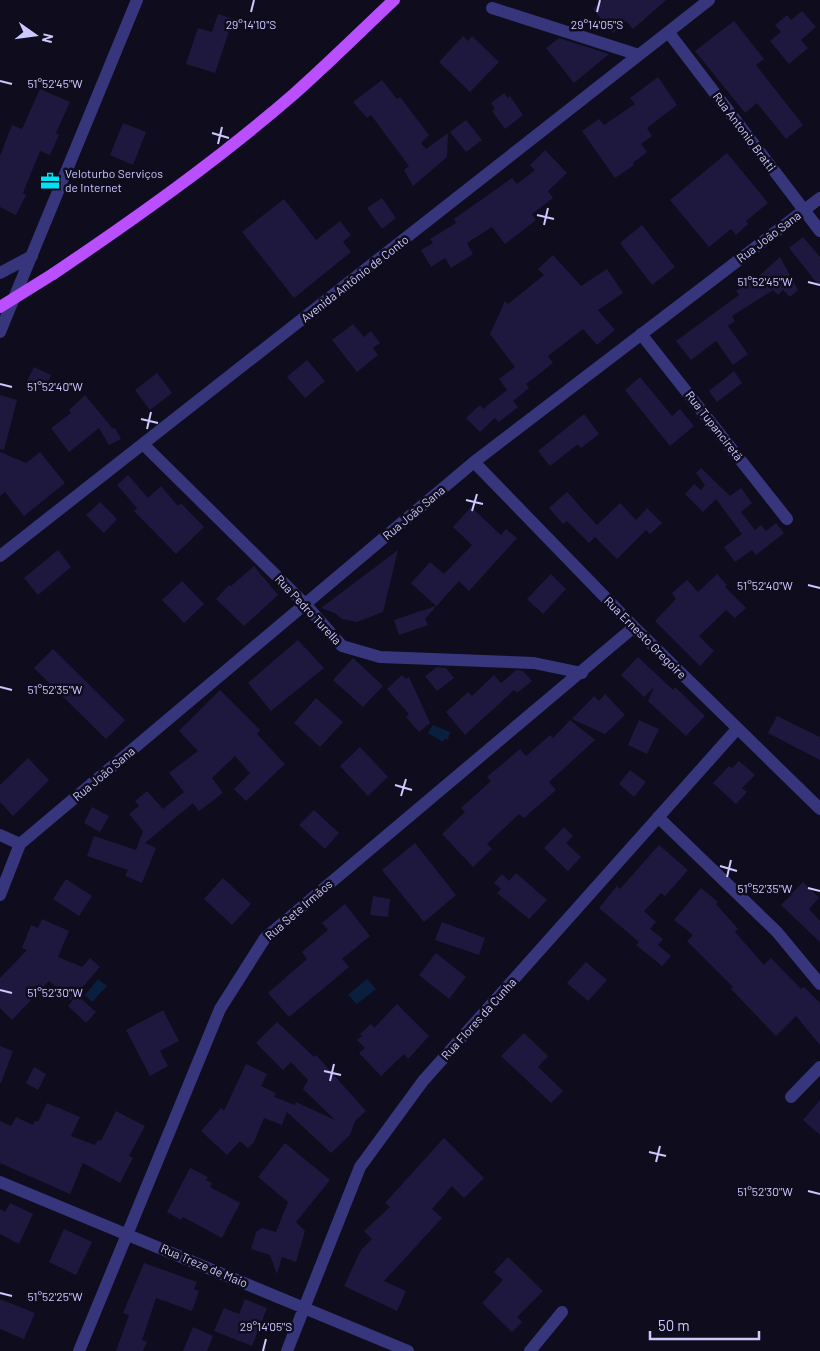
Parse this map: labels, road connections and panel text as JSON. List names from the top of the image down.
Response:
{
  "streets": {
    "street": [
      "Rua Antonio Bratti",
      "Rua João Sana",
      "Avenida Antônio de Conto",
      "Rua Tupanciretã",
      "Rua Pedro Turella",
      "Rua Ernesto Gregoire",
      "Rua Sete Irmãos",
      "Rua Flores da Cunha",
      "Rua Treze de Maio"
    ]
  },
  "crossings": [
    ["Rua Antonio Bratti", "Rua João Sana"],
    ["Rua Antonio Bratti", "Avenida Antônio de Conto"],
    ["Rua João Sana", "Rua Tupanciretã"],
    ["Rua João Sana", "Rua Pedro Turella"],
    ["Rua João Sana", "Rua Ernesto Gregoire"],
    ["Avenida Antônio de Conto", "Rua Pedro Turella"],
    ["Rua Pedro Turella", "Rua Sete Irmãos"],
    ["Rua Ernesto Gregoire", "Rua Sete Irmãos"],
    ["Rua Ernesto Gregoire", "Rua Flores da Cunha"],
    ["Rua Sete Irmãos", "Rua Treze de Maio"],
    ["Rua Flores da Cunha", "Rua Treze de Maio"]
  ],
  "places": {
    "office": ["Veloturbo Serviços de Internet"]
  },
  "scale_bar": "50 m",
  "north": "right",
  "coordinates": [
    "29°14'10\"S",
    "29°14'05\"S",
    "51°52'45\"W",
    "51°52'40\"W",
    "51°52'35\"W",
    "51°52'30\"W",
    "51°52'25\"W"
  ]
}
